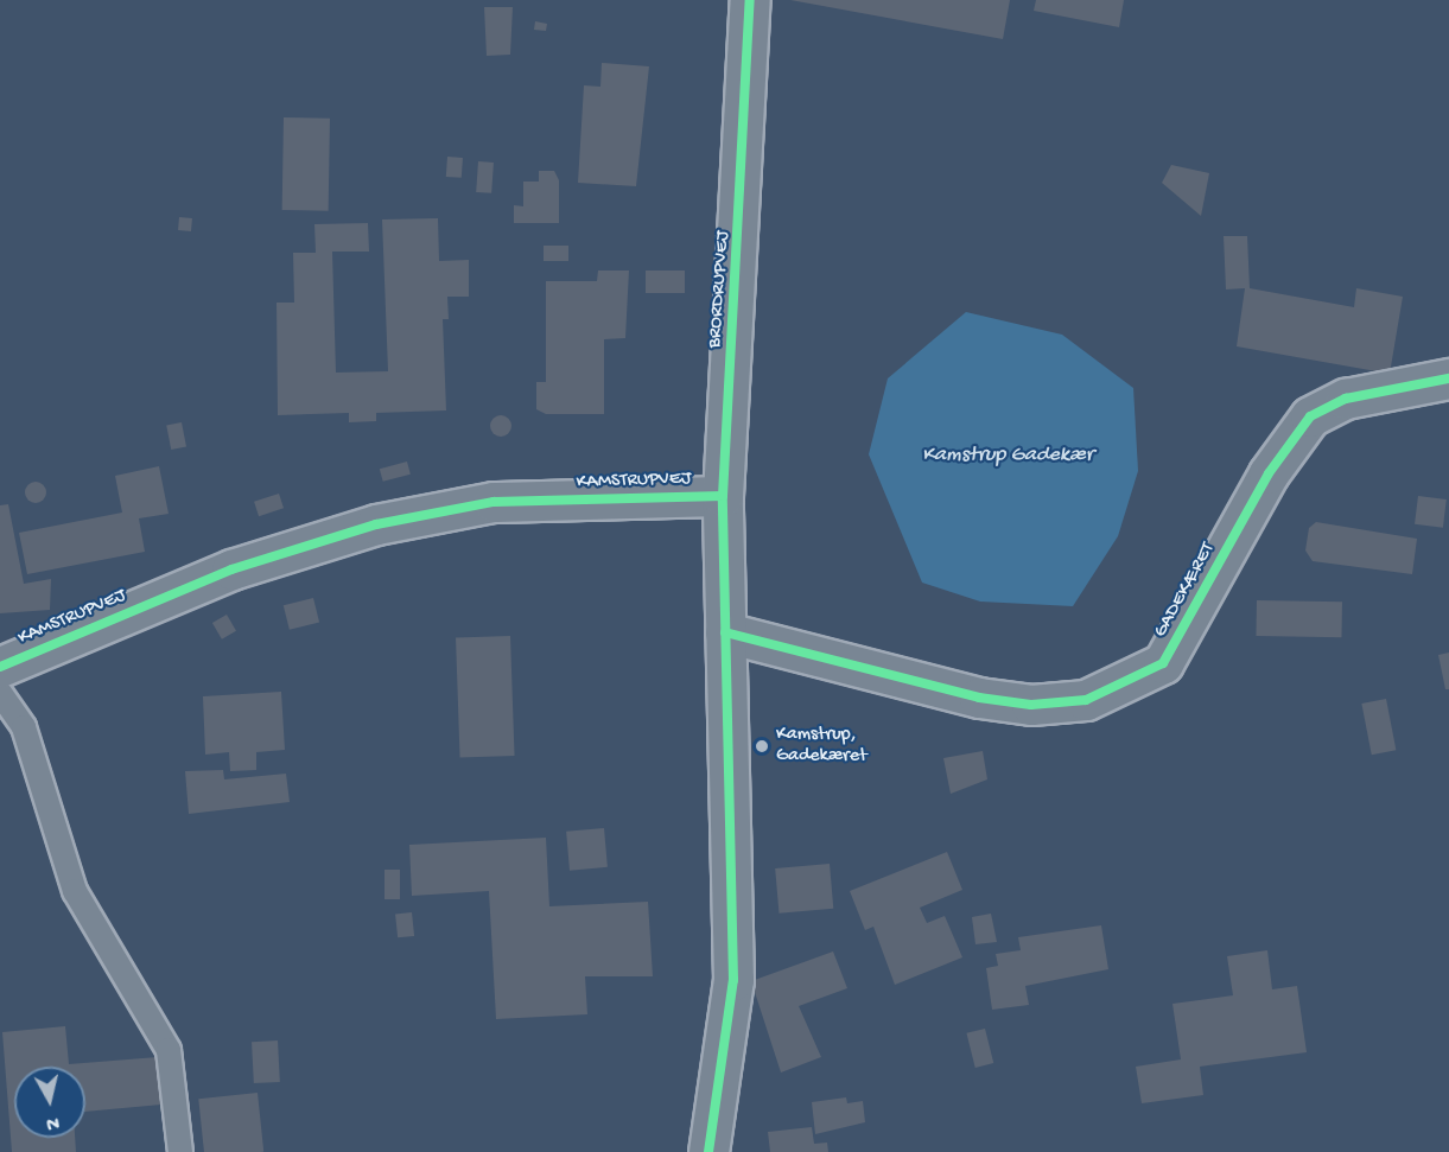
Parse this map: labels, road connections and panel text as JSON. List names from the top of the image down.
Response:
{
  "streets": {
    "street": ["BRORDRUPVEJ", "KAMSTRUPVEJ", "GADEKÆRET"]
  },
  "crossings": [
    ["BRORDRUPVEJ", "KAMSTRUPVEJ"]
  ],
  "water": ["Kamstrup Gadekær"],
  "places": ["Kamstrup, Gadekæret"],
  "north": "bottom"
}
